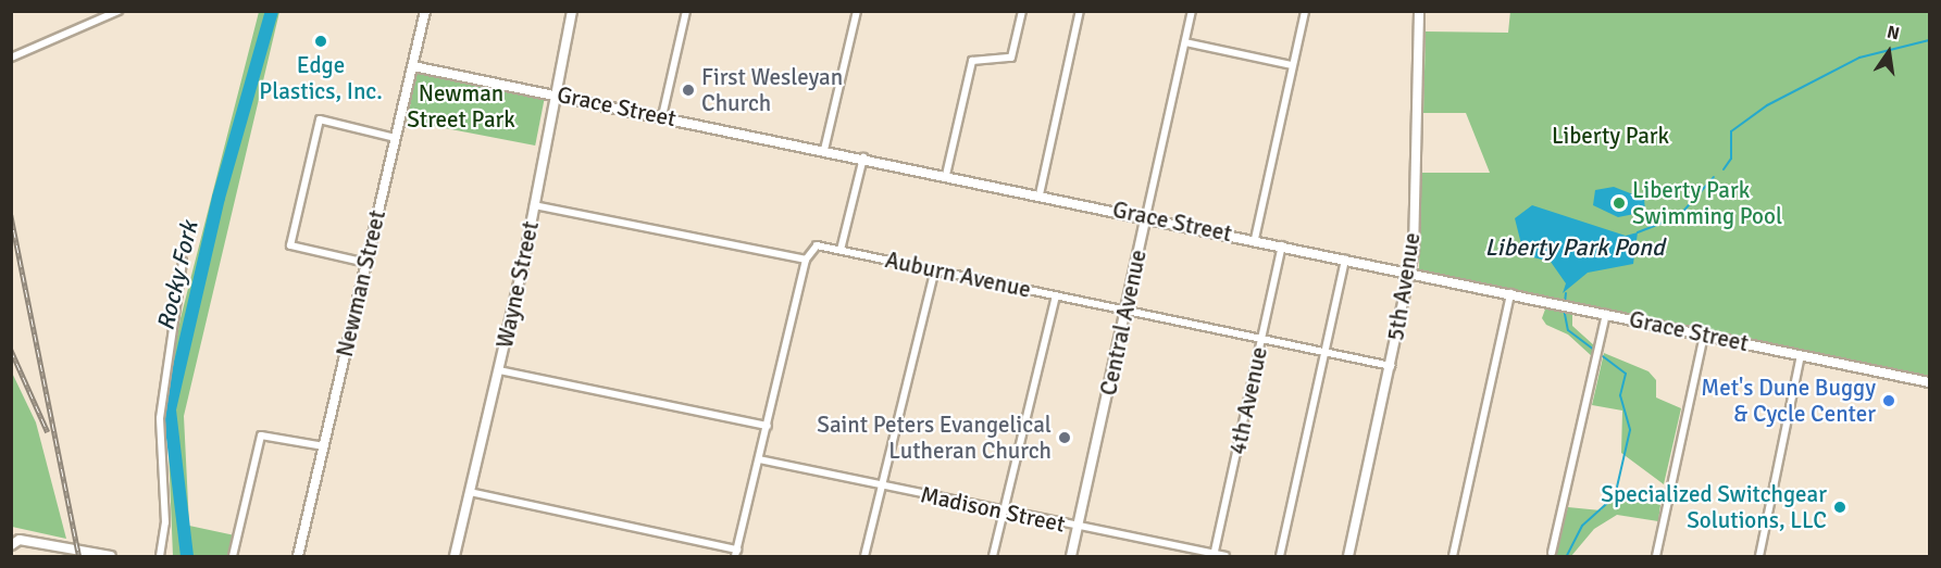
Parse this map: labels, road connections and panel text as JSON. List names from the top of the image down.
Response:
{
  "streets": {
    "main road": ["Wayne Street"],
    "street": [
      "Grace Street",
      "Auburn Avenue",
      "Newman Street",
      "5th Avenue",
      "Central Avenue",
      "4th Avenue",
      "Madison Street"
    ]
  },
  "crossings": [
    ["Grace Street", "Newman Street"],
    ["Grace Street", "Wayne Street"],
    ["Grace Street", "5th Avenue"],
    ["Grace Street", "Central Avenue"],
    ["Grace Street", "4th Avenue"],
    ["Auburn Avenue", "5th Avenue"],
    ["Auburn Avenue", "Central Avenue"],
    ["Auburn Avenue", "4th Avenue"],
    ["Central Avenue", "Madison Street"],
    ["4th Avenue", "Madison Street"]
  ],
  "water": ["Liberty Park Pond", "Rocky Fork"],
  "parks": ["Newman Street Park", "Liberty Park"],
  "places": [
    "Edge Plastics, Inc.",
    "First Wesleyan Church",
    "Liberty Park Swimming Pool",
    "Met's Dune Buggy & Cycle Center",
    "Saint Peters Evangelical Lutheran Church",
    "Specialized Switchgear Solutions, LLC"
  ],
  "north": "top"
}
